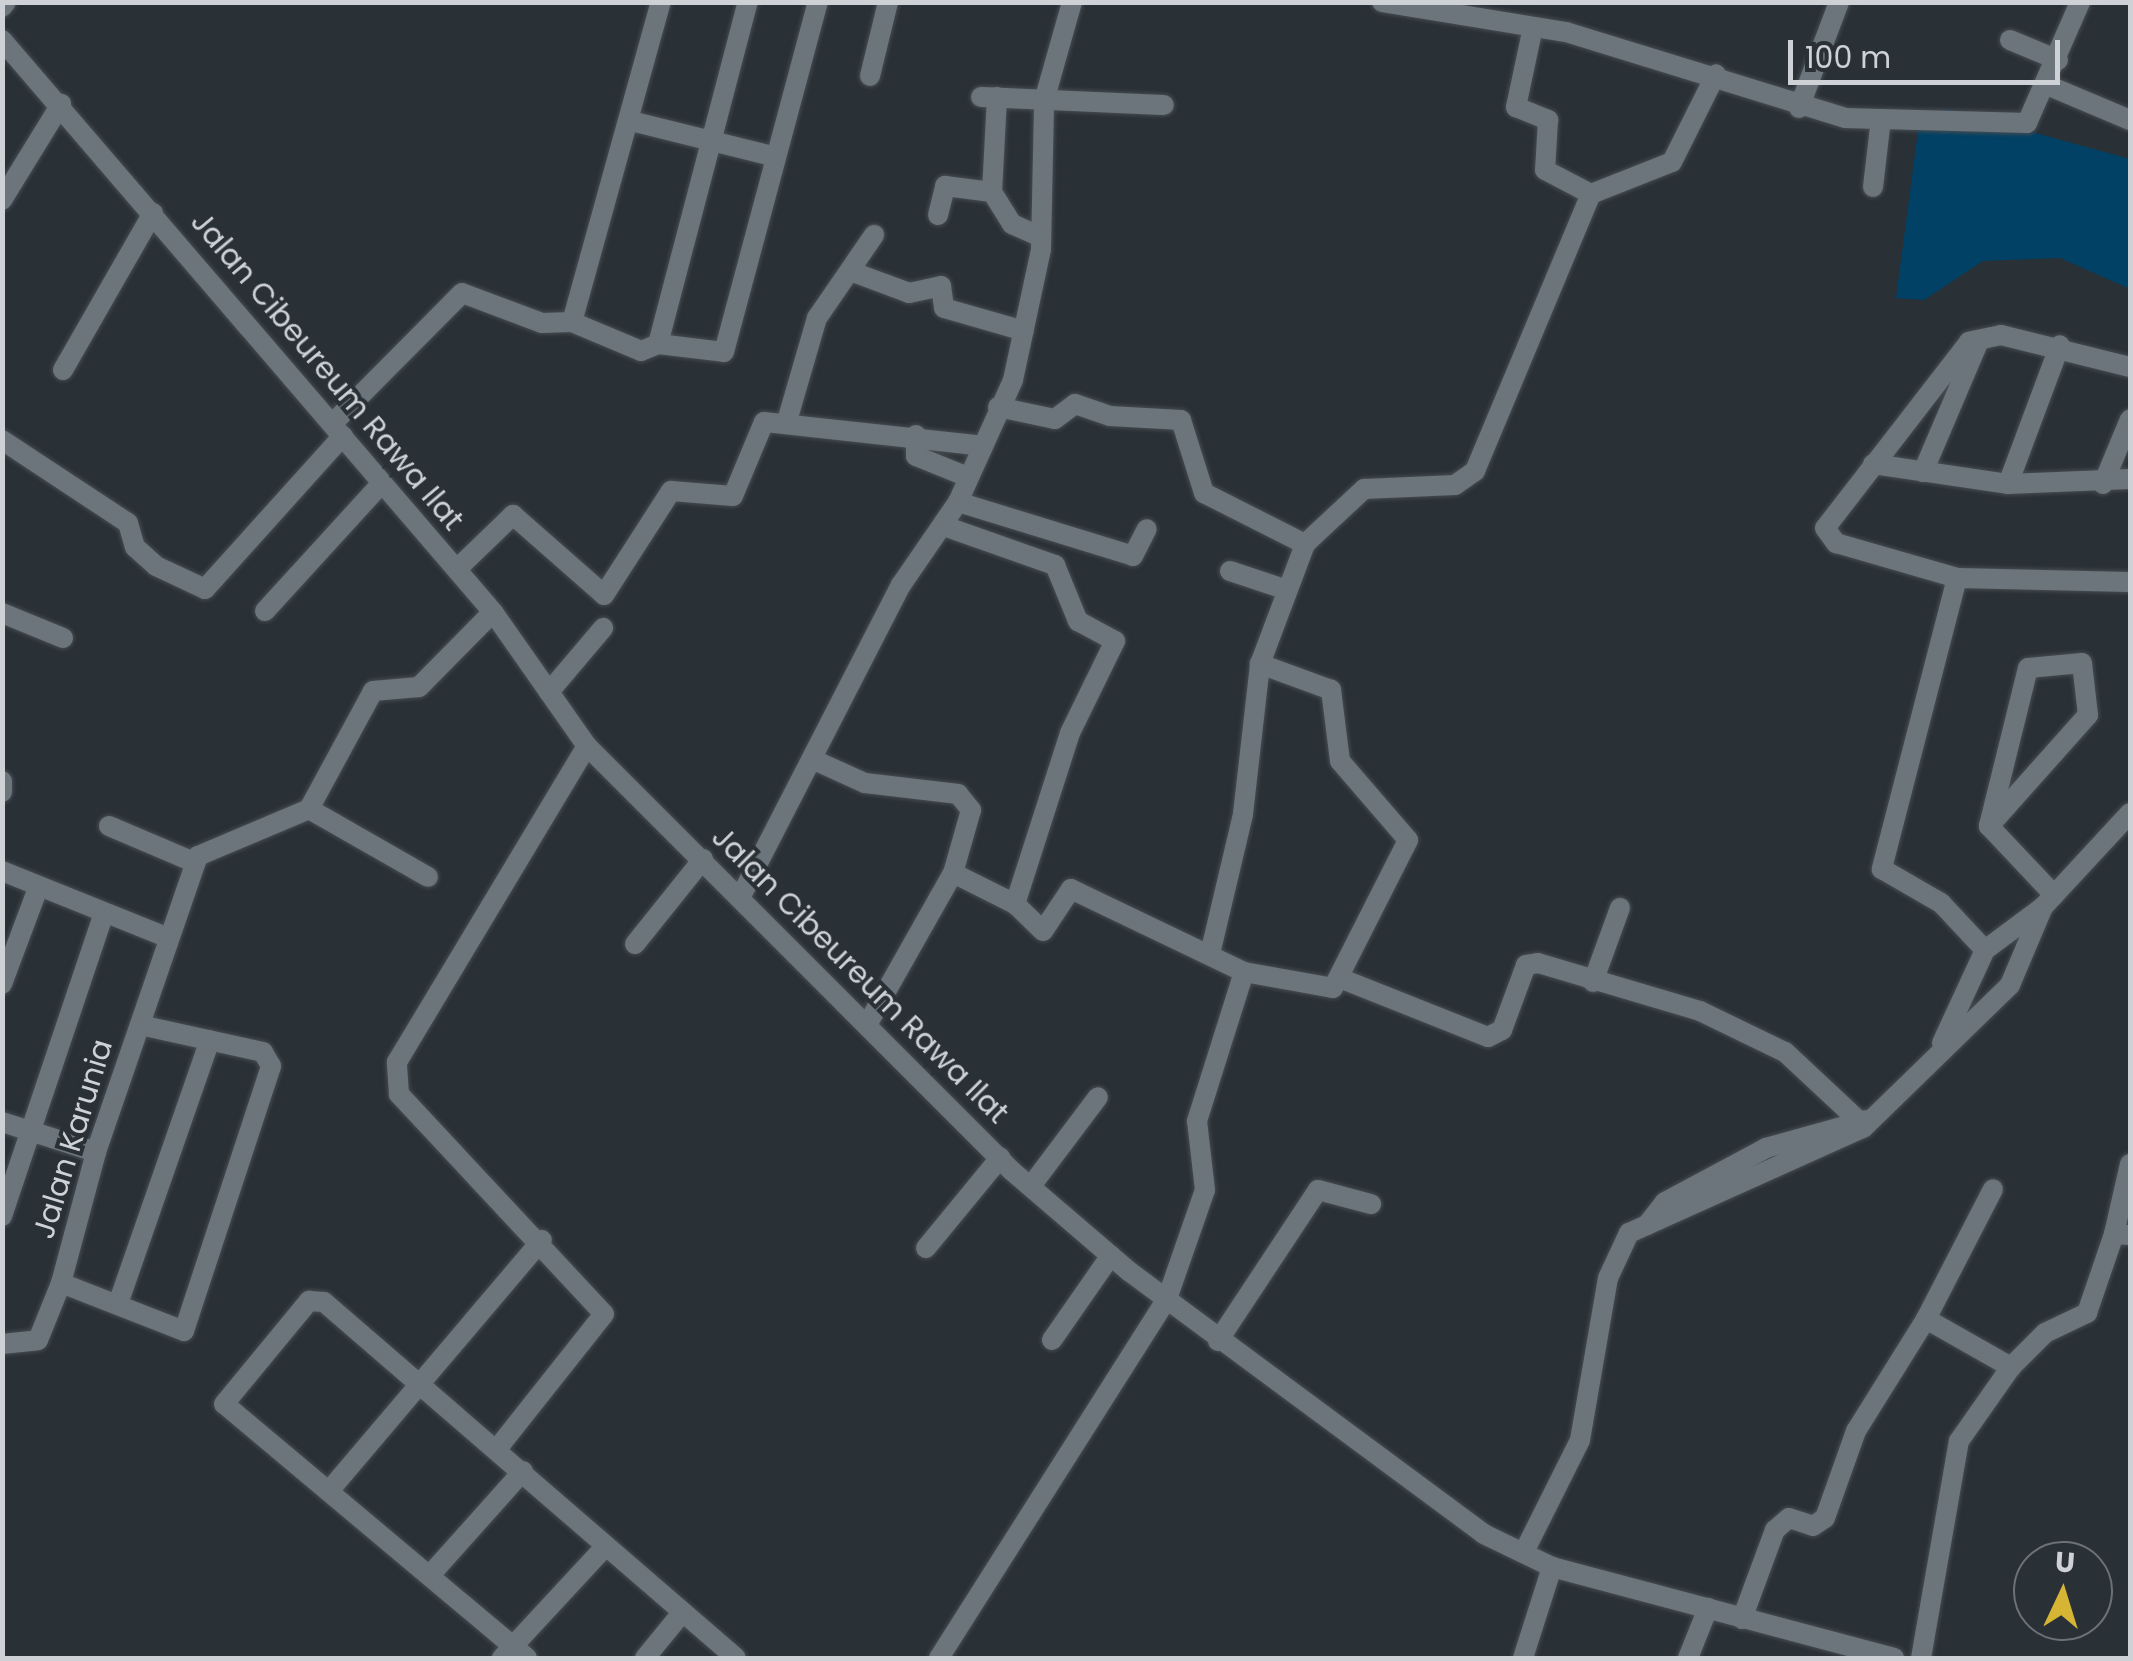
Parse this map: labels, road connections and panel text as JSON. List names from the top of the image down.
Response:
{
  "streets": {
    "street": ["Jalan Cibeureum Rawa Ilat", "Jalan Karunia"]
  },
  "scale_bar": "100 m",
  "north": "top"
}
